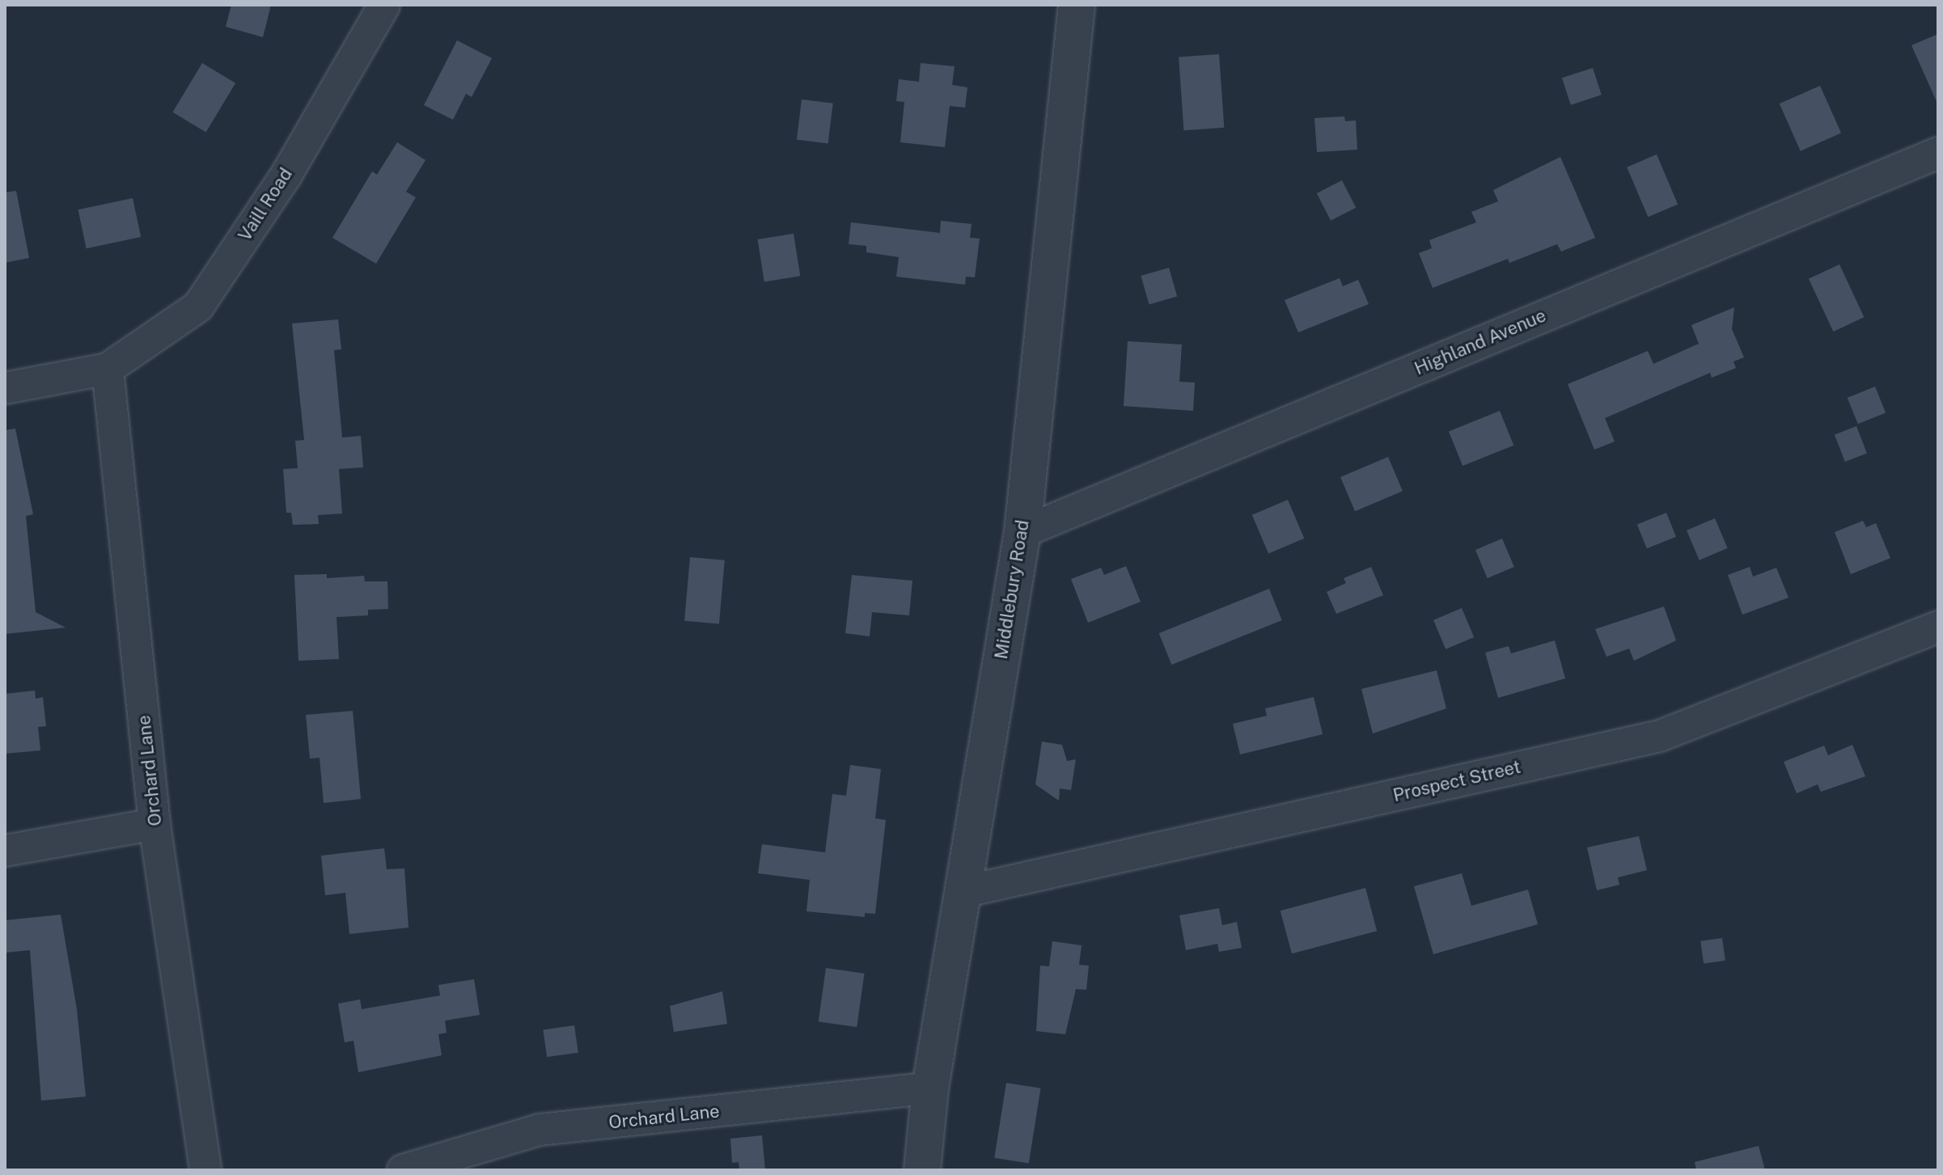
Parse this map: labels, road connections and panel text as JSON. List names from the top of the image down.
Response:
{
  "streets": {
    "street": [
      "Vaill Road",
      "Highland Avenue",
      "Middlebury Road",
      "Orchard Lane",
      "Prospect Street"
    ]
  },
  "crossings": [
    ["Vaill Road", "Orchard Lane"],
    ["Highland Avenue", "Middlebury Road"],
    ["Middlebury Road", "Orchard Lane"],
    ["Middlebury Road", "Prospect Street"]
  ]
}
